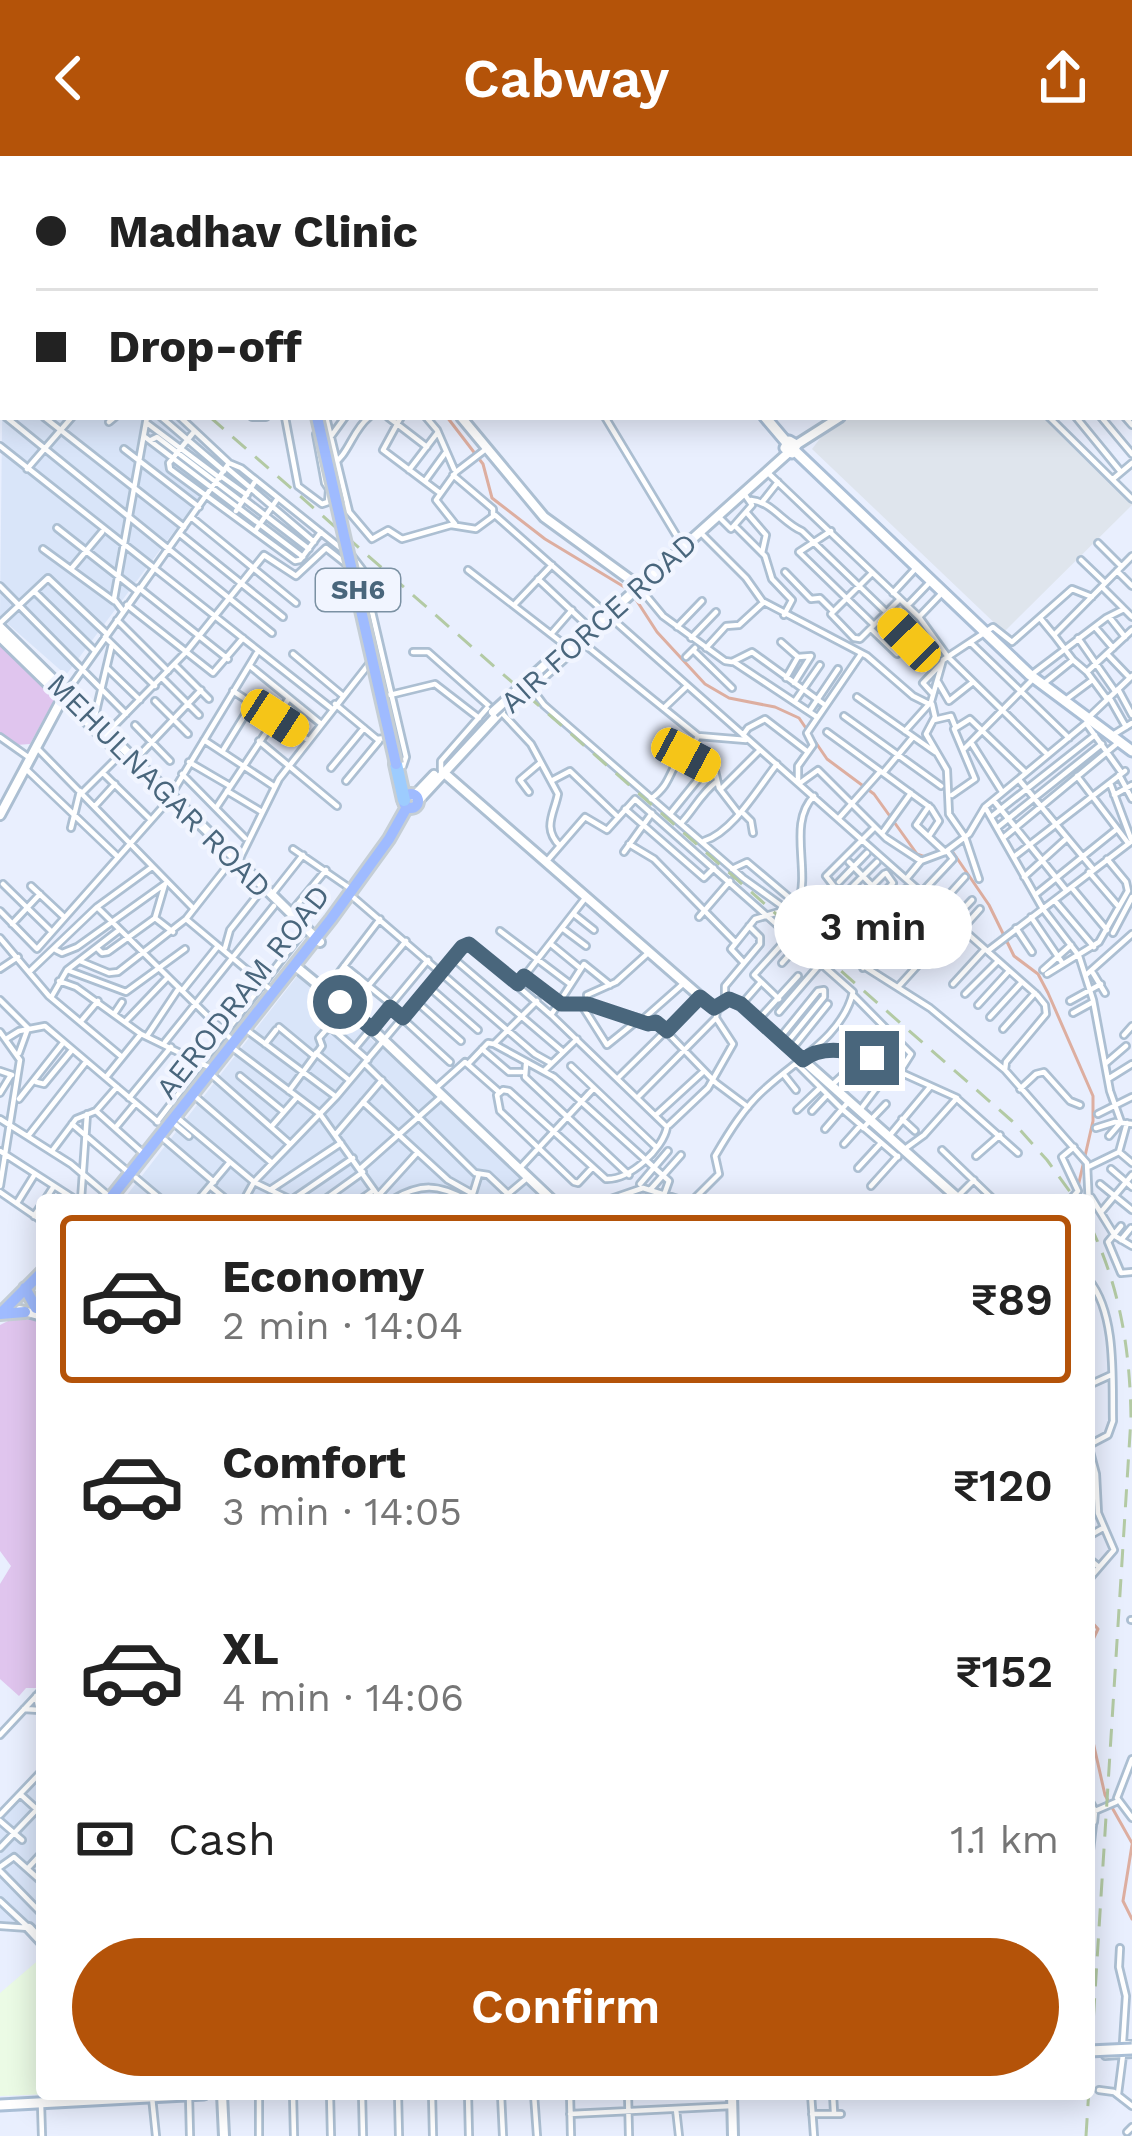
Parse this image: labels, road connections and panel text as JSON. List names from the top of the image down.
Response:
{
  "streets": {
    "highway": ["SH6"],
    "main road": ["AERODRAM ROAD"],
    "street": ["AIR FORCE ROAD", "MEHULNAGAR ROAD"]
  },
  "crossings": [
    ["SH6", "AIR FORCE ROAD"],
    ["SH6", "AERODRAM ROAD"],
    ["AIR FORCE ROAD", "AERODRAM ROAD"],
    ["MEHULNAGAR ROAD", "AERODRAM ROAD"]
  ],
  "page": {
    "header": "Cabway",
    "banner": ["Madhav Clinic", "Drop-off"],
    "bubble": "3 min",
    "list": [
      {
        "name": "Economy",
        "note": "2 min · 14:04",
        "value": "₹89"
      },
      {
        "name": "Comfort",
        "note": "3 min · 14:05",
        "value": "₹120"
      },
      {
        "name": "XL",
        "note": "4 min · 14:06",
        "value": "₹152"
      }
    ],
    "pay": ["Cash", "1.1 km"],
    "buttons": "Confirm"
  }
}
